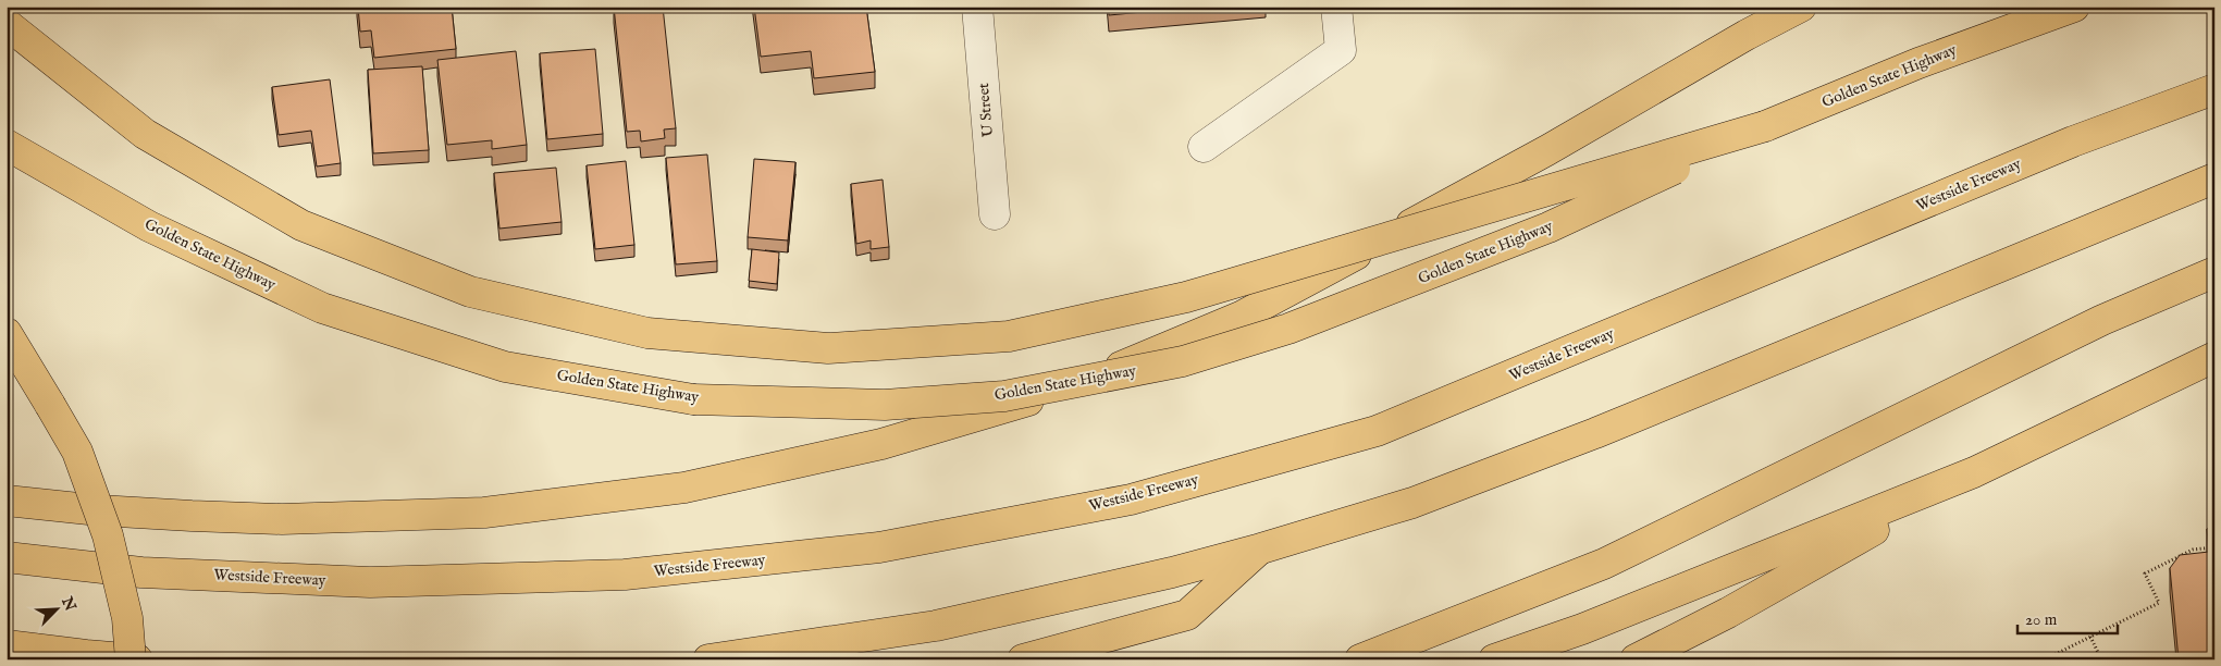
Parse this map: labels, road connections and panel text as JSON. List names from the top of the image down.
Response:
{
  "streets": {
    "highway": ["Golden State Highway", "Westside Freeway"],
    "street": ["U Street"]
  },
  "scale_bar": "20 m",
  "north": "top right"
}
